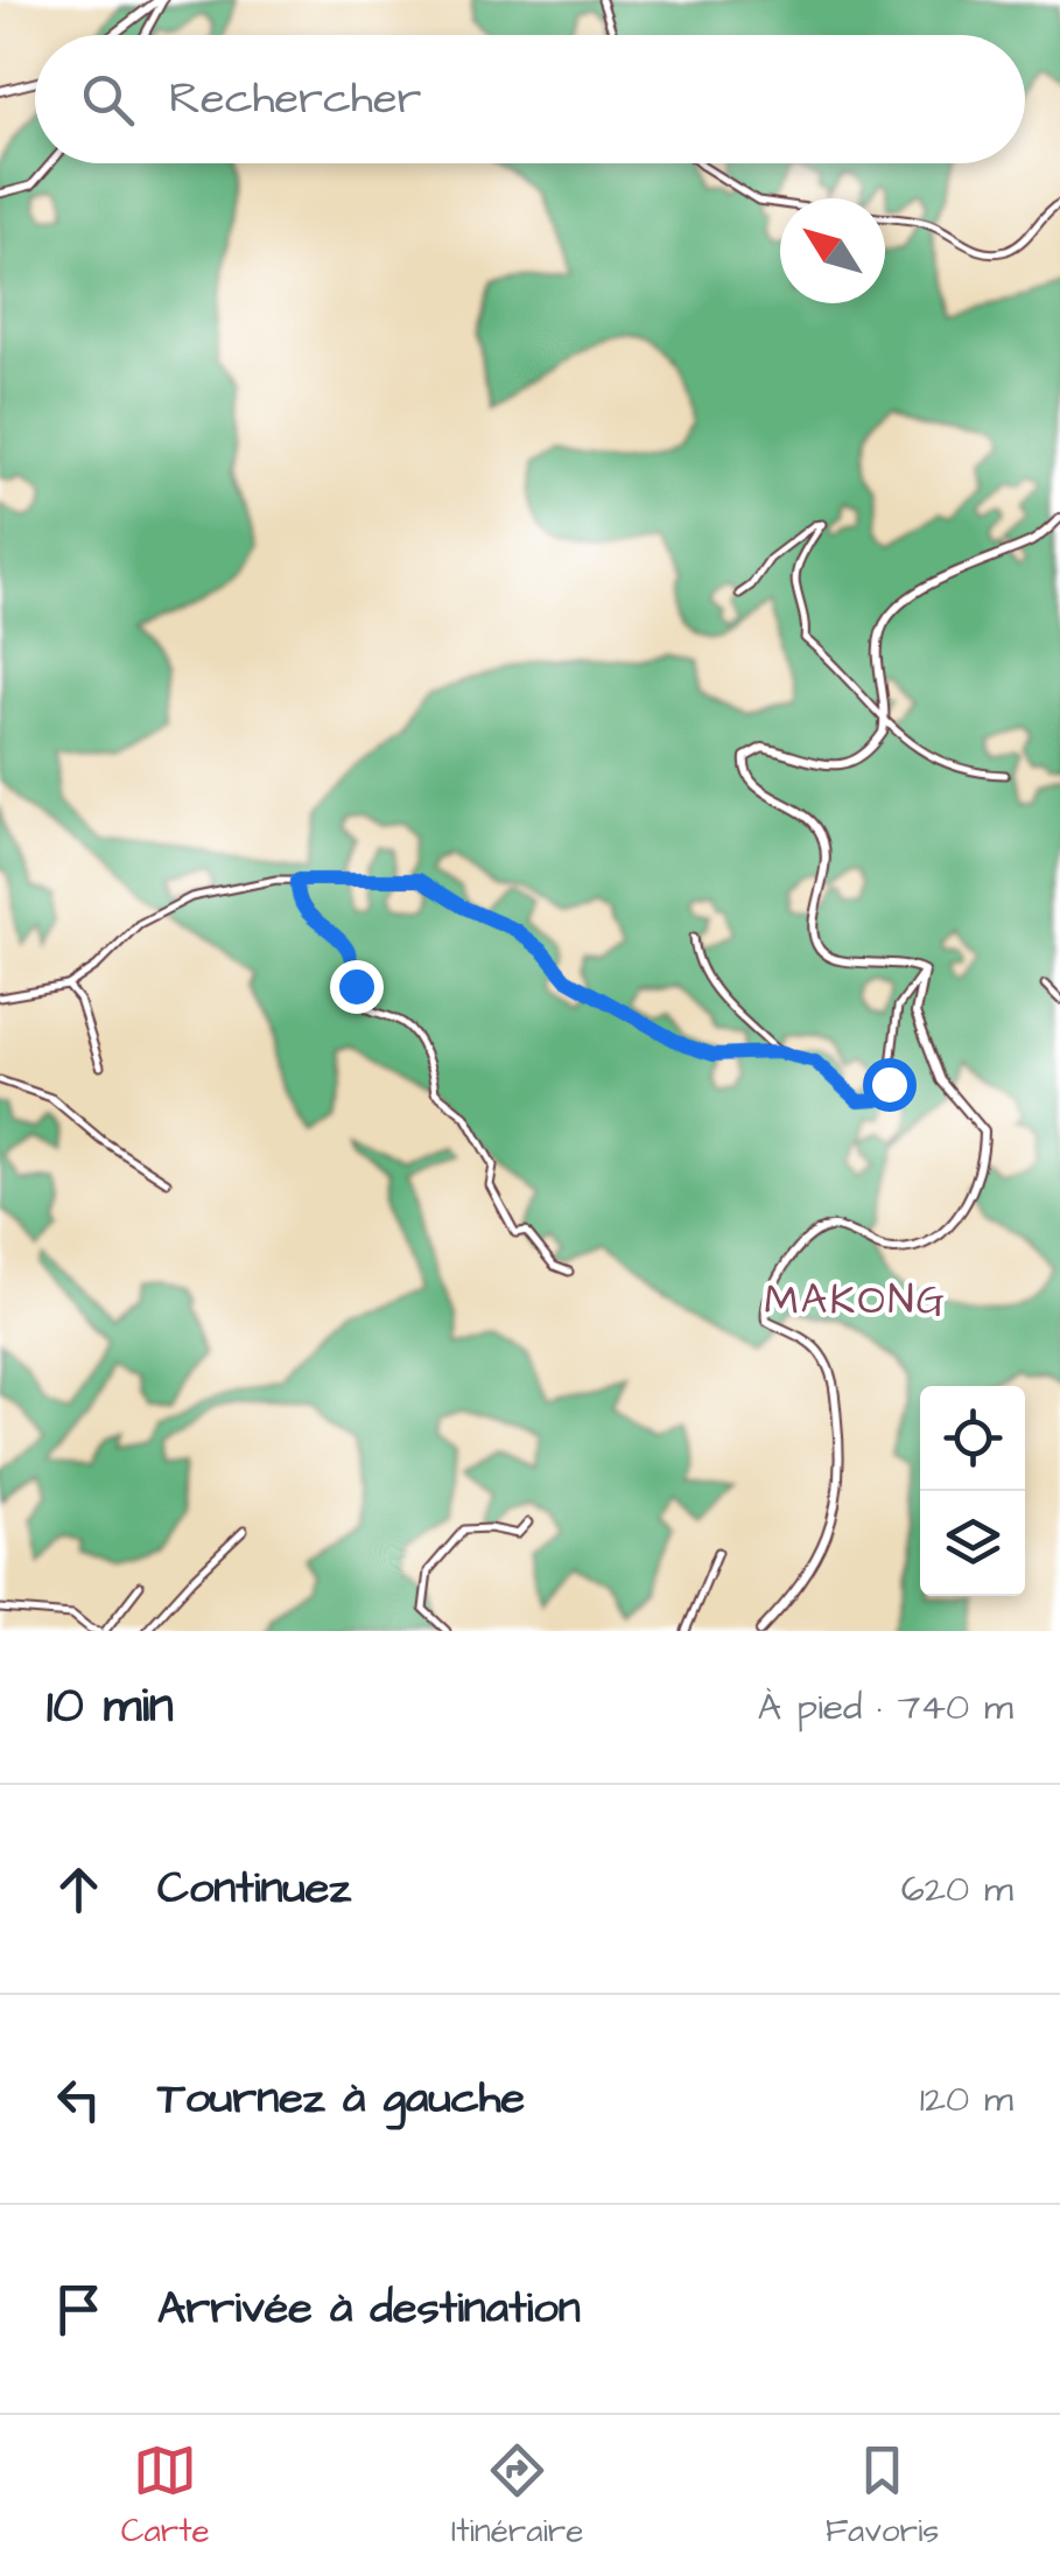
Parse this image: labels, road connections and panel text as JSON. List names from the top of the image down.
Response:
{
  "districts": ["MAKONG"],
  "north": "top left",
  "page": {
    "search": "Rechercher",
    "heading": ["10 min", "À pied · 740 m"],
    "list": [
      ["Continuez", "620 m"],
      ["Tournez à gauche", "120 m"],
      "Arrivée à destination"
    ],
    "nav": ["Carte", "Itinéraire", "Favoris"]
  }
}
